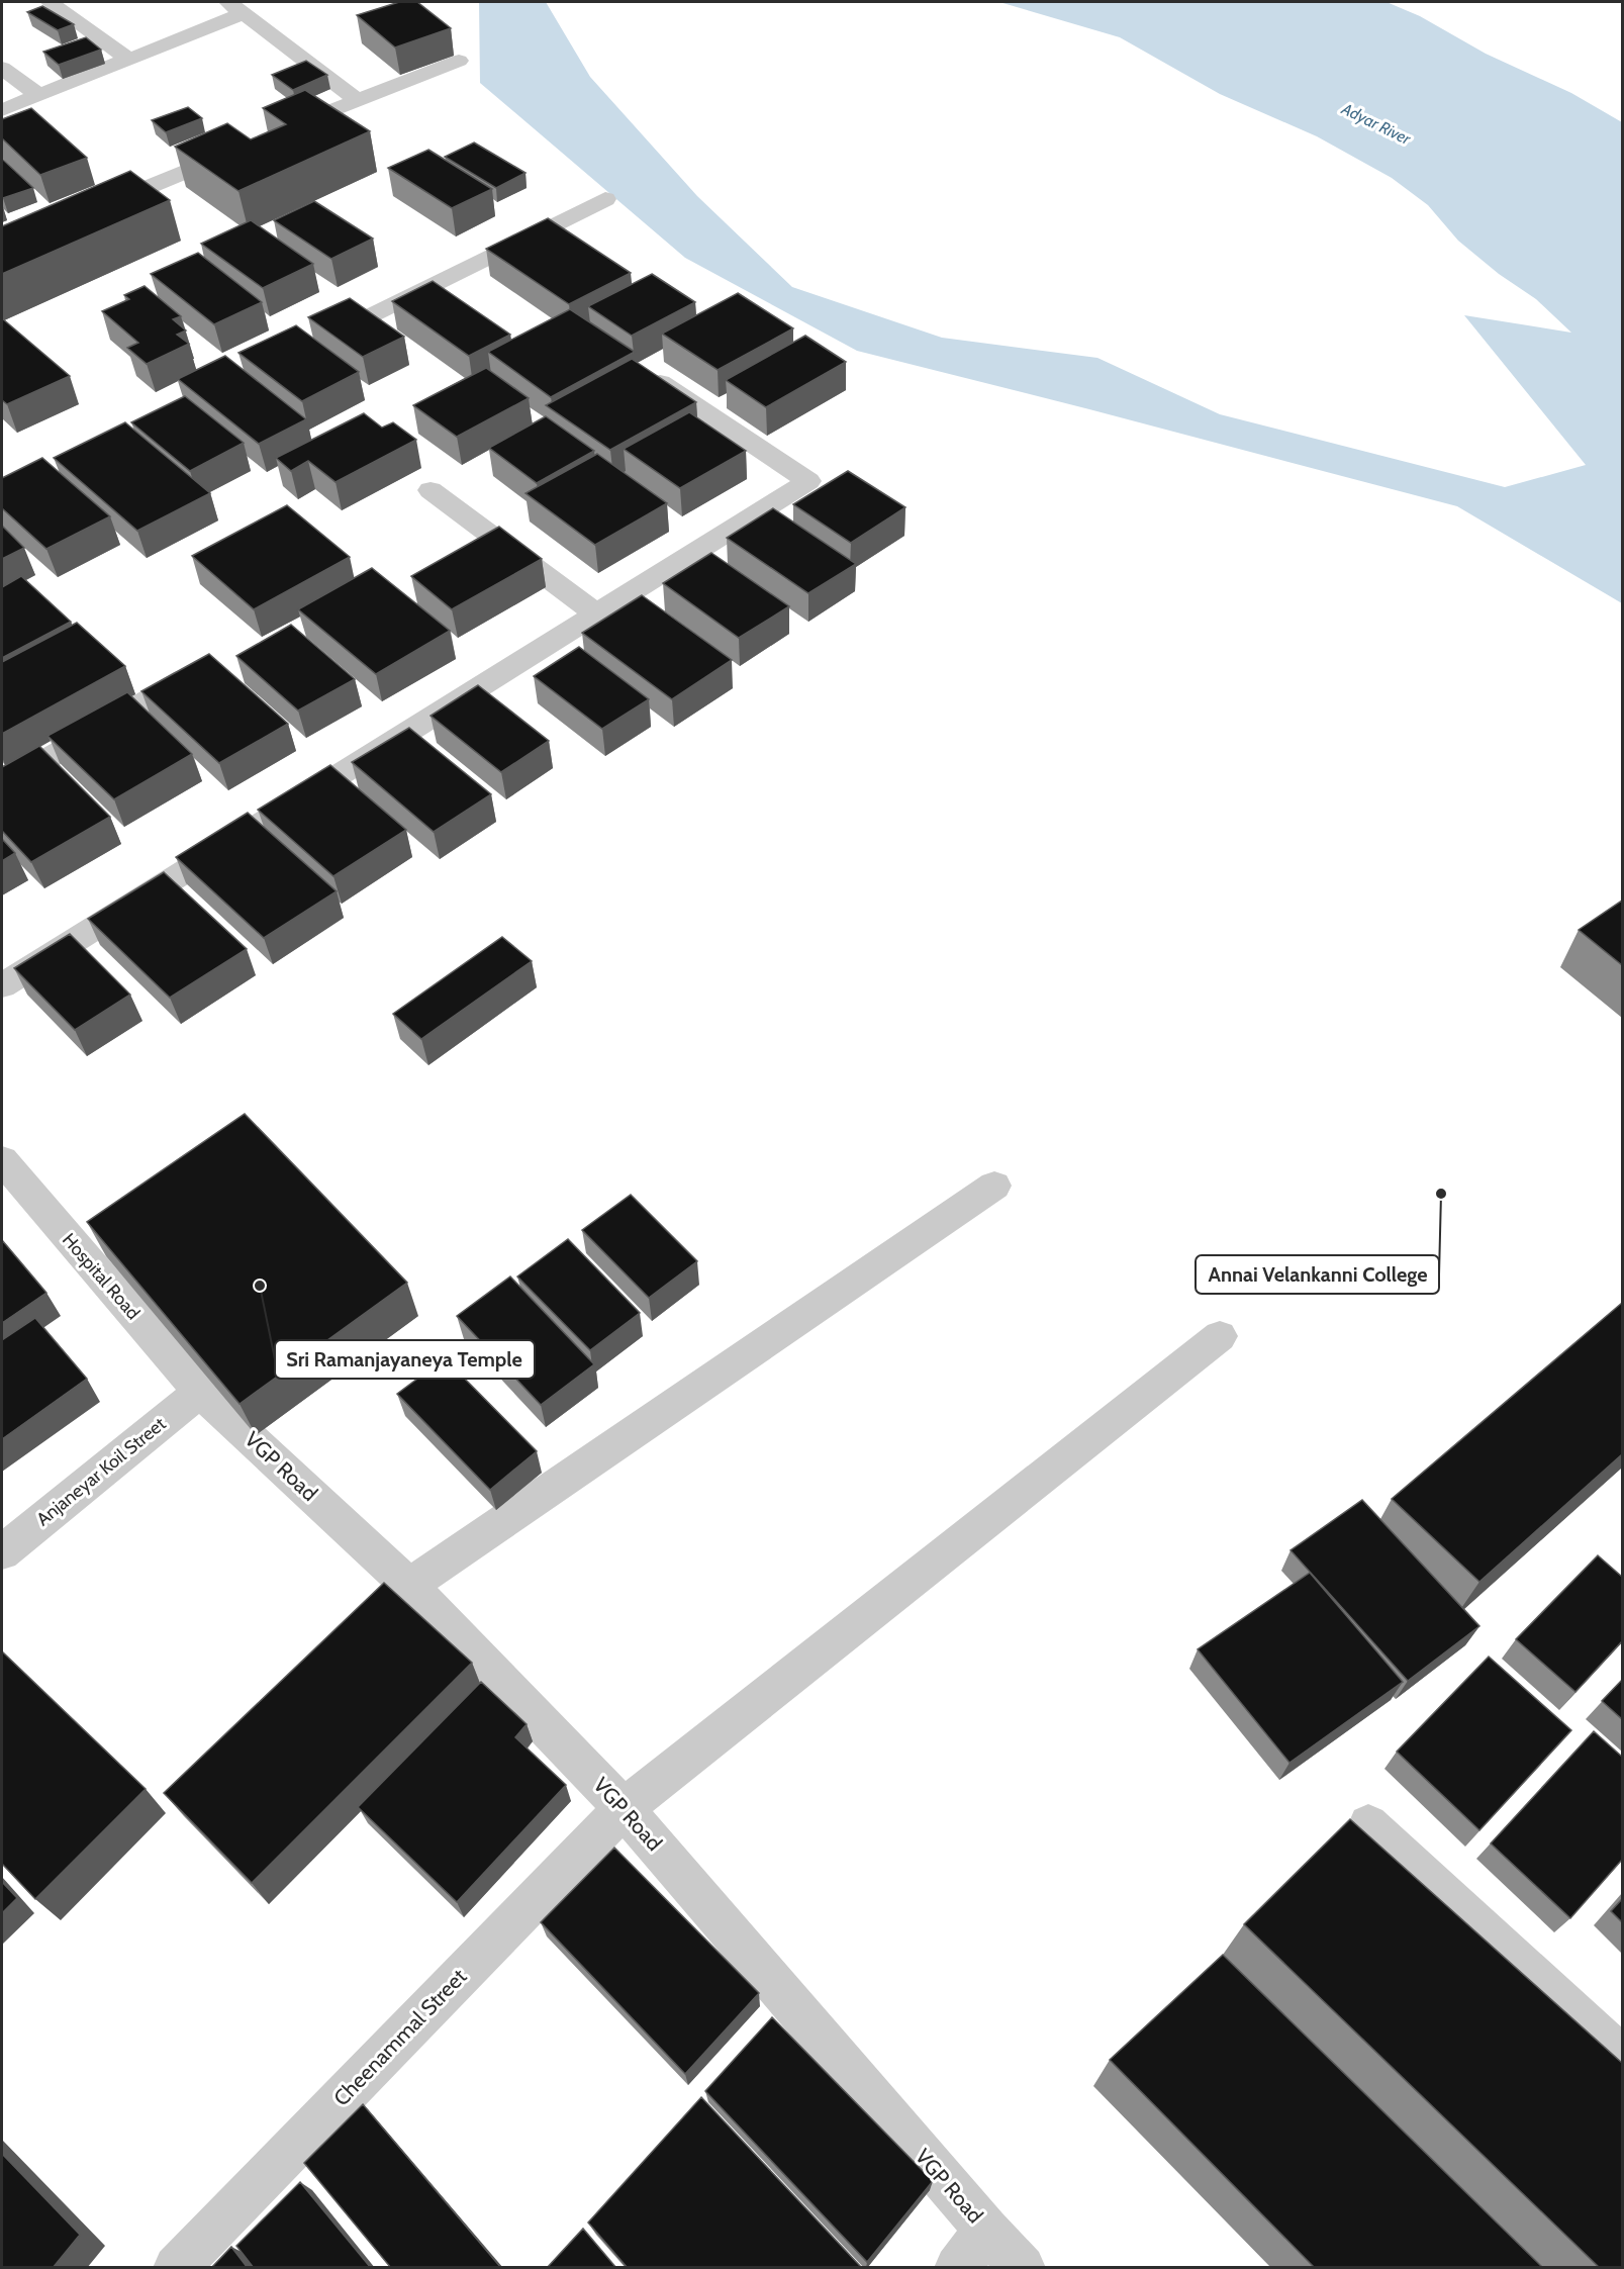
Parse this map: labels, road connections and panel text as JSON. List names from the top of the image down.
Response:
{
  "streets": {
    "street": [
      "Hospital Road",
      "VGP Road",
      "Anjaneyar Koil Street",
      "Cheenammal Street"
    ]
  },
  "crossings": [
    ["Hospital Road", "VGP Road"],
    ["Hospital Road", "Anjaneyar Koil Street"],
    ["VGP Road", "Anjaneyar Koil Street"],
    ["VGP Road", "Cheenammal Street"]
  ],
  "water": ["Adyar River"],
  "places": ["Annai Velankanni College", "Sri Ramanjayaneya Temple"]
}
